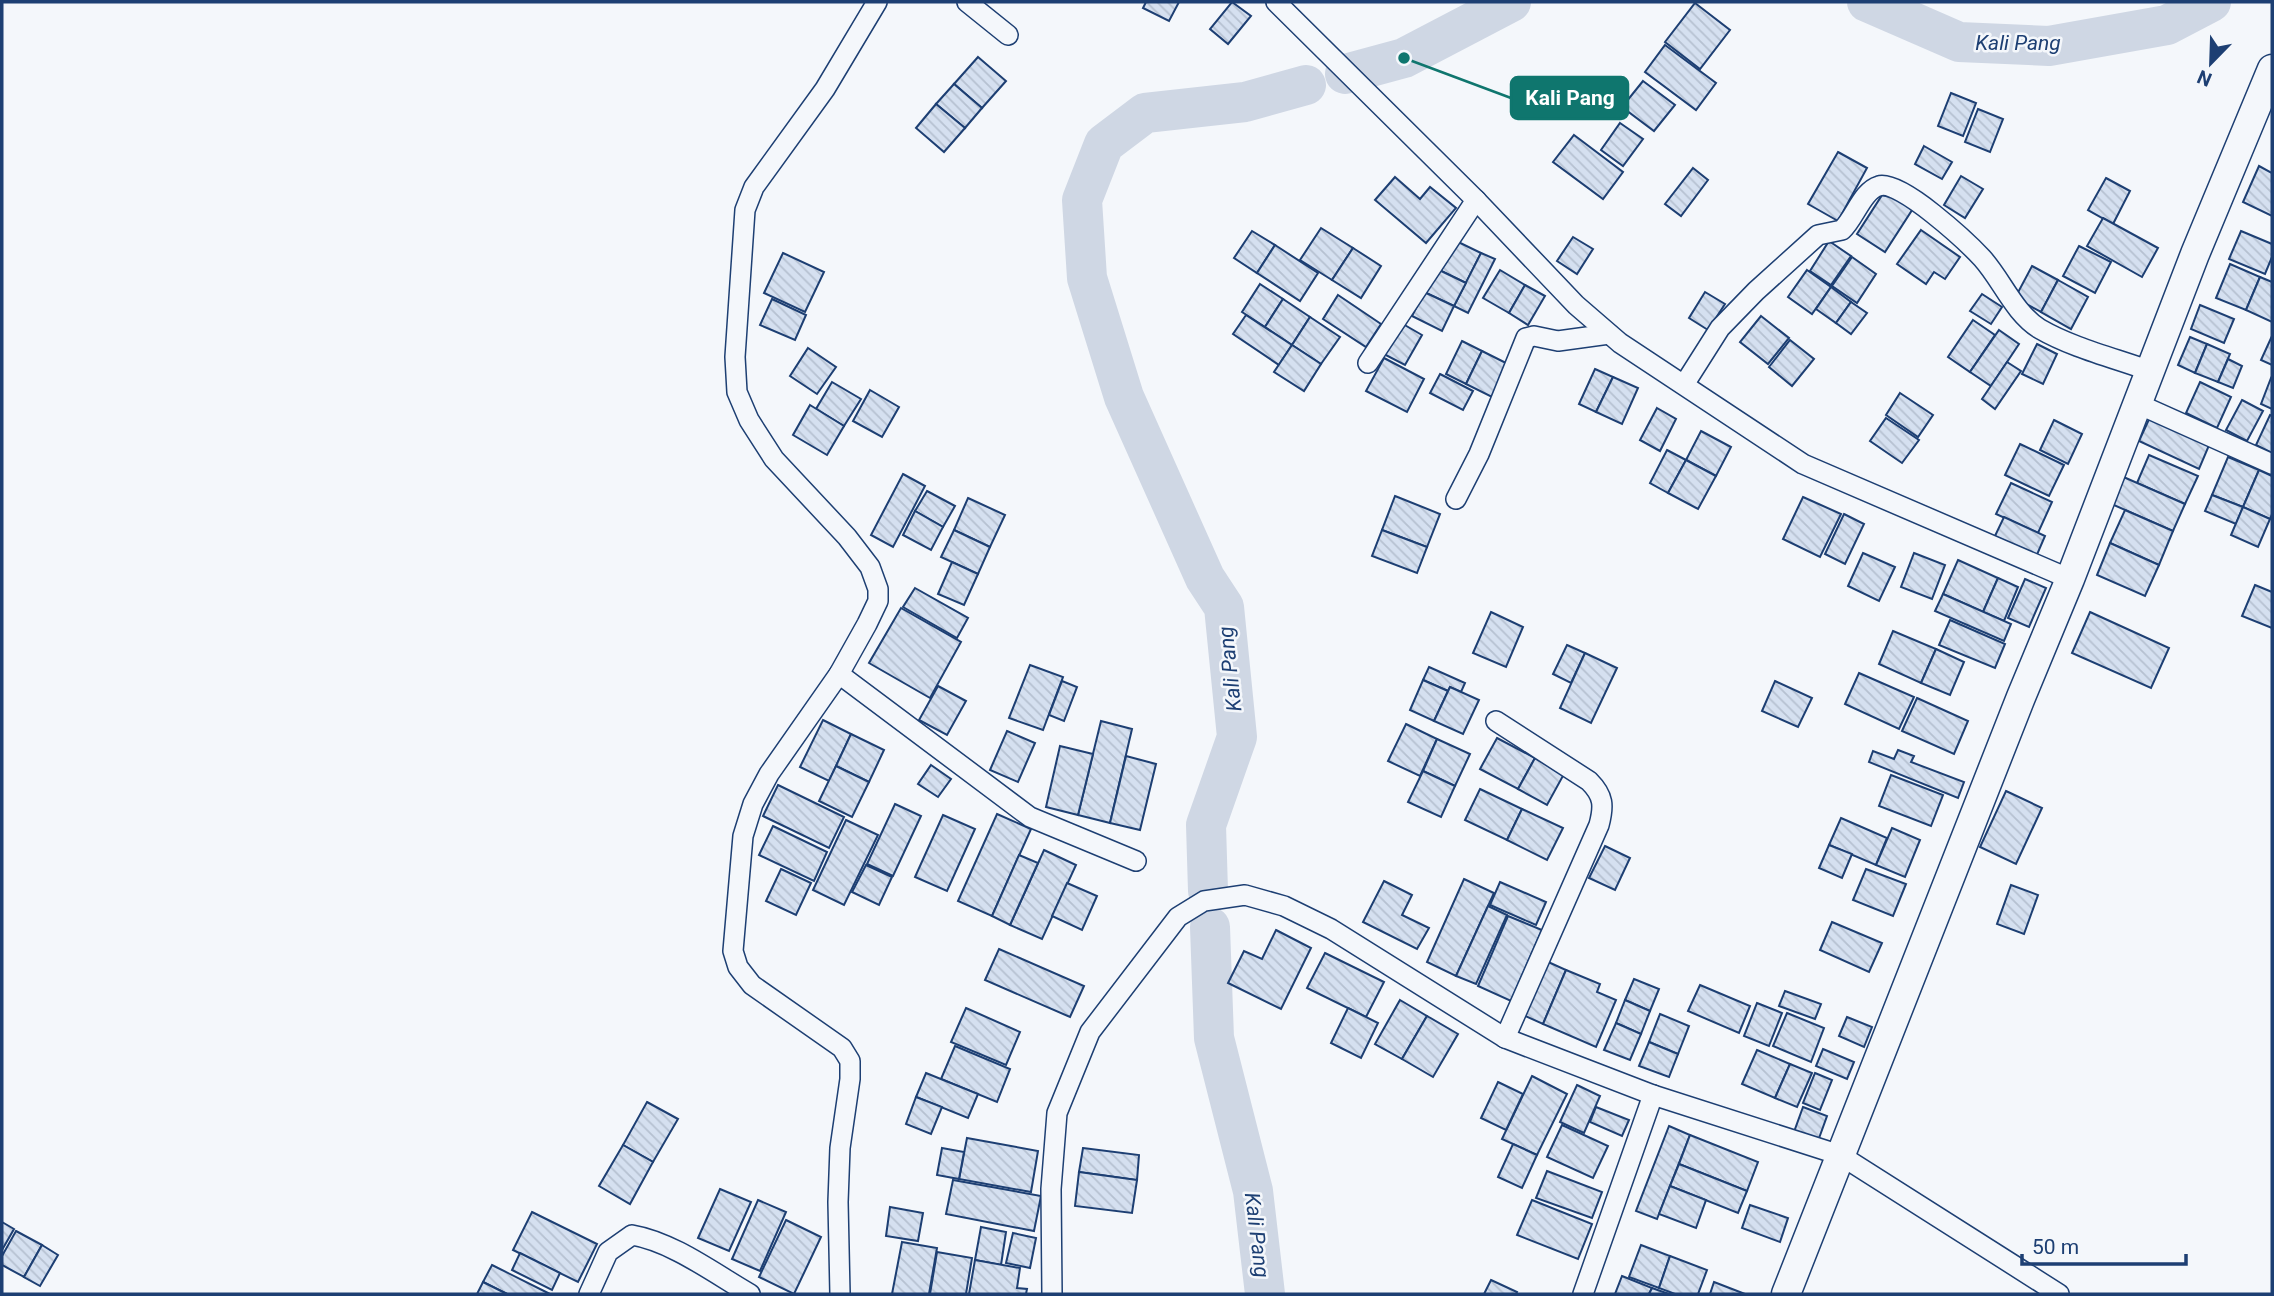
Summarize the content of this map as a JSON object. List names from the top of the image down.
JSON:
{
  "water": ["Kali Pang"],
  "places": ["Kali Pang"],
  "scale_bar": "50 m",
  "north": "bottom left"
}
